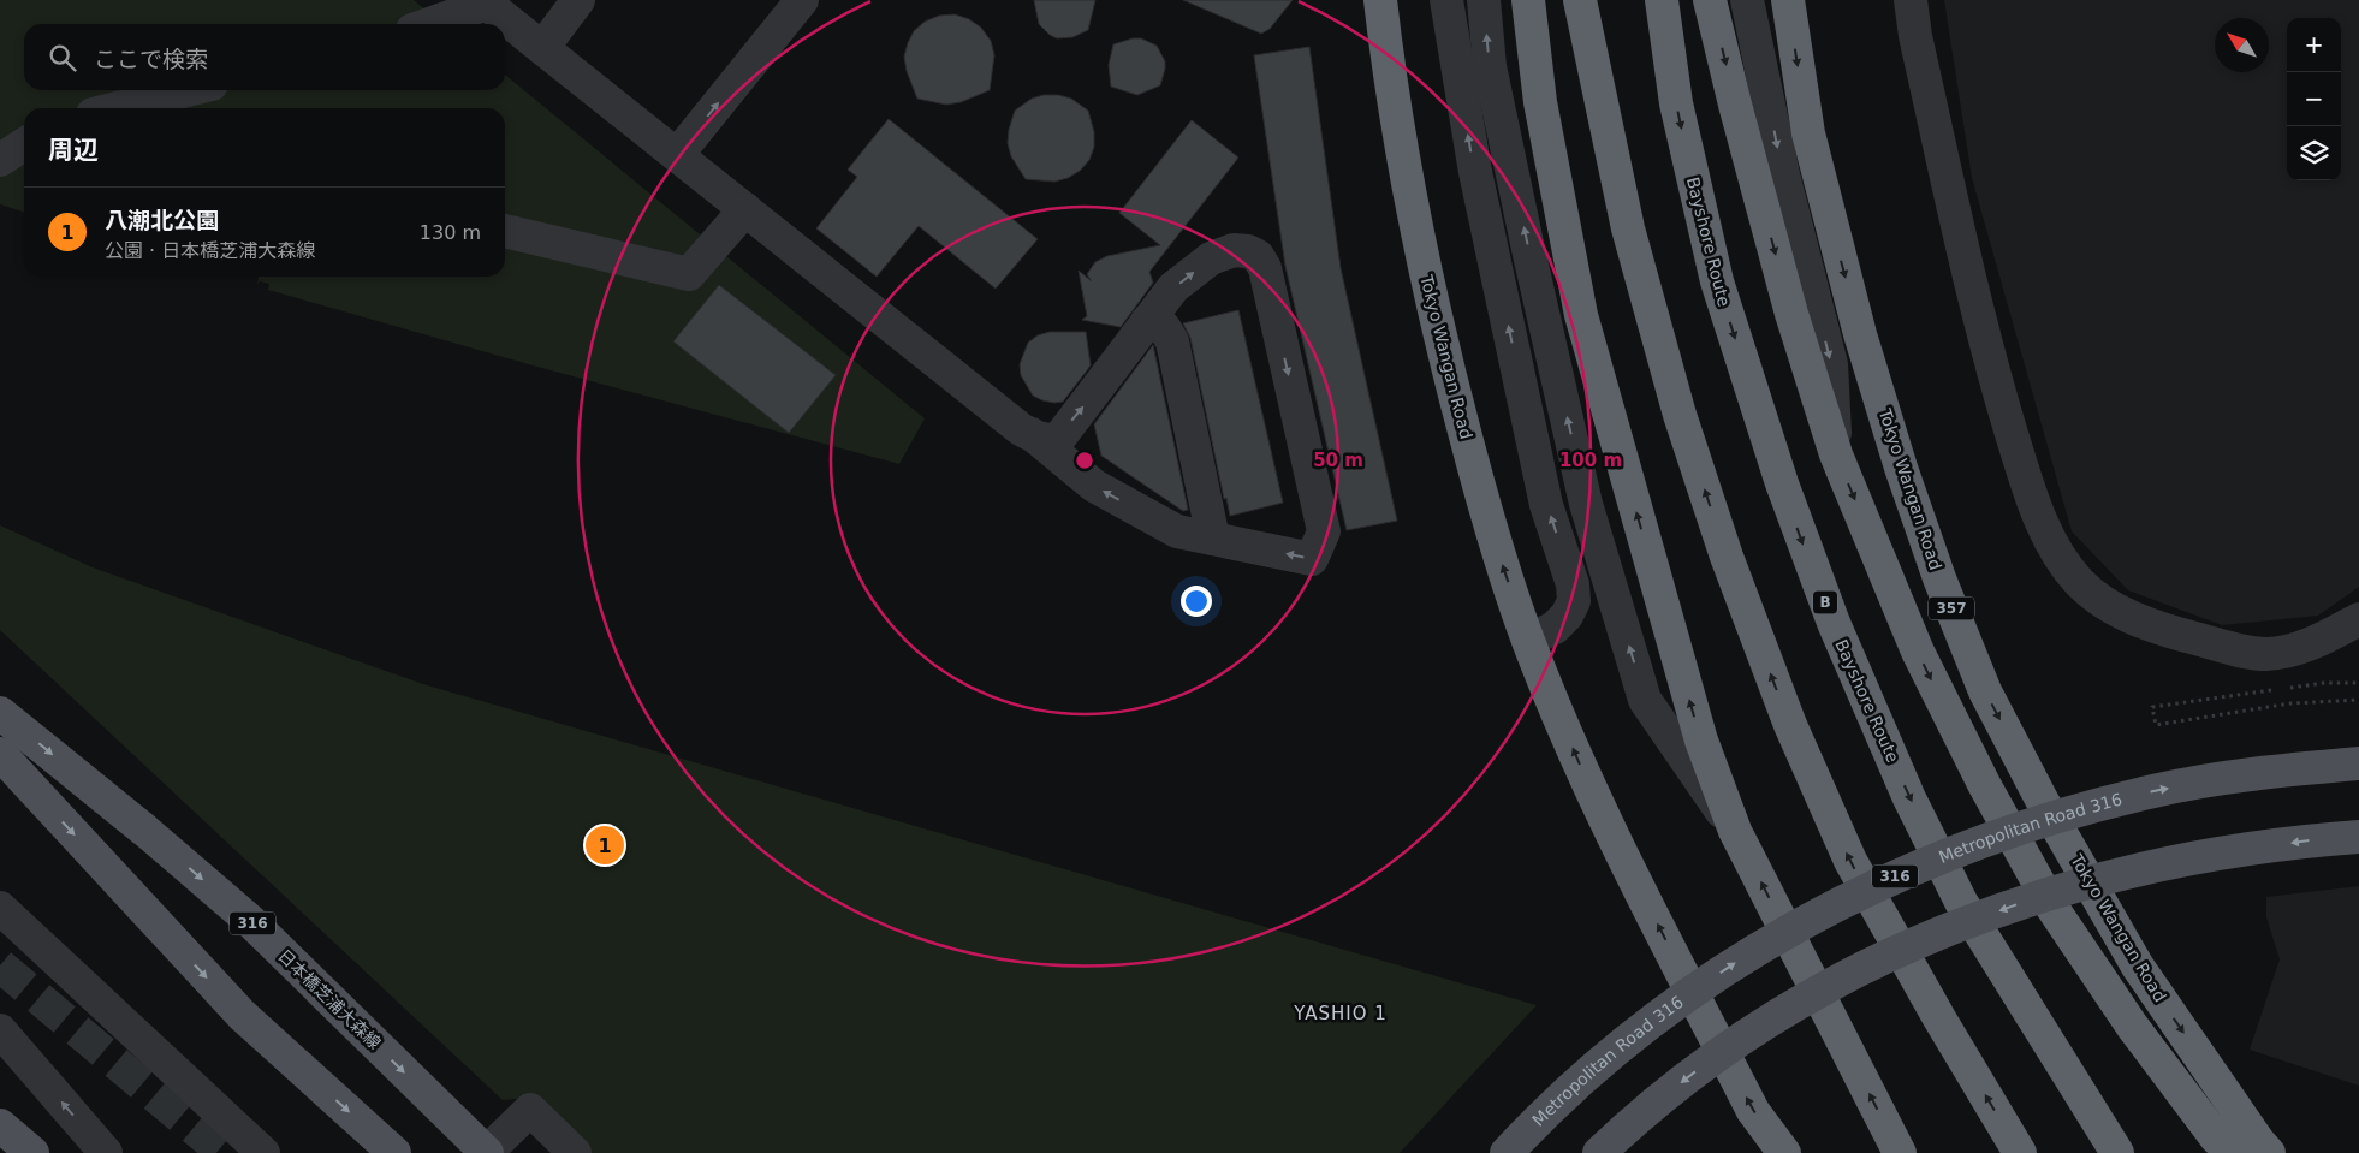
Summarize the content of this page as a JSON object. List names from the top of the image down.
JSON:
{
  "streets": {
    "highway": [
      "Bayshore Route",
      "Tokyo Wangan Road",
      "B",
      "357"
    ],
    "main road": ["Metropolitan Road 316", "316", "日本橋芝浦大森線"]
  },
  "districts": ["YASHIO 1"],
  "north": "top left",
  "page": {
    "map_buttons": ["+", "−"],
    "search": "ここで検索",
    "heading": "周辺",
    "list": [
      {
        "mark": "1",
        "name": "八潮北公園",
        "note": "公園 · 日本橋芝浦大森線",
        "value": "130 m"
      }
    ],
    "pins": "1"
  },
  "rings": ["50 m", "100 m"]
}
